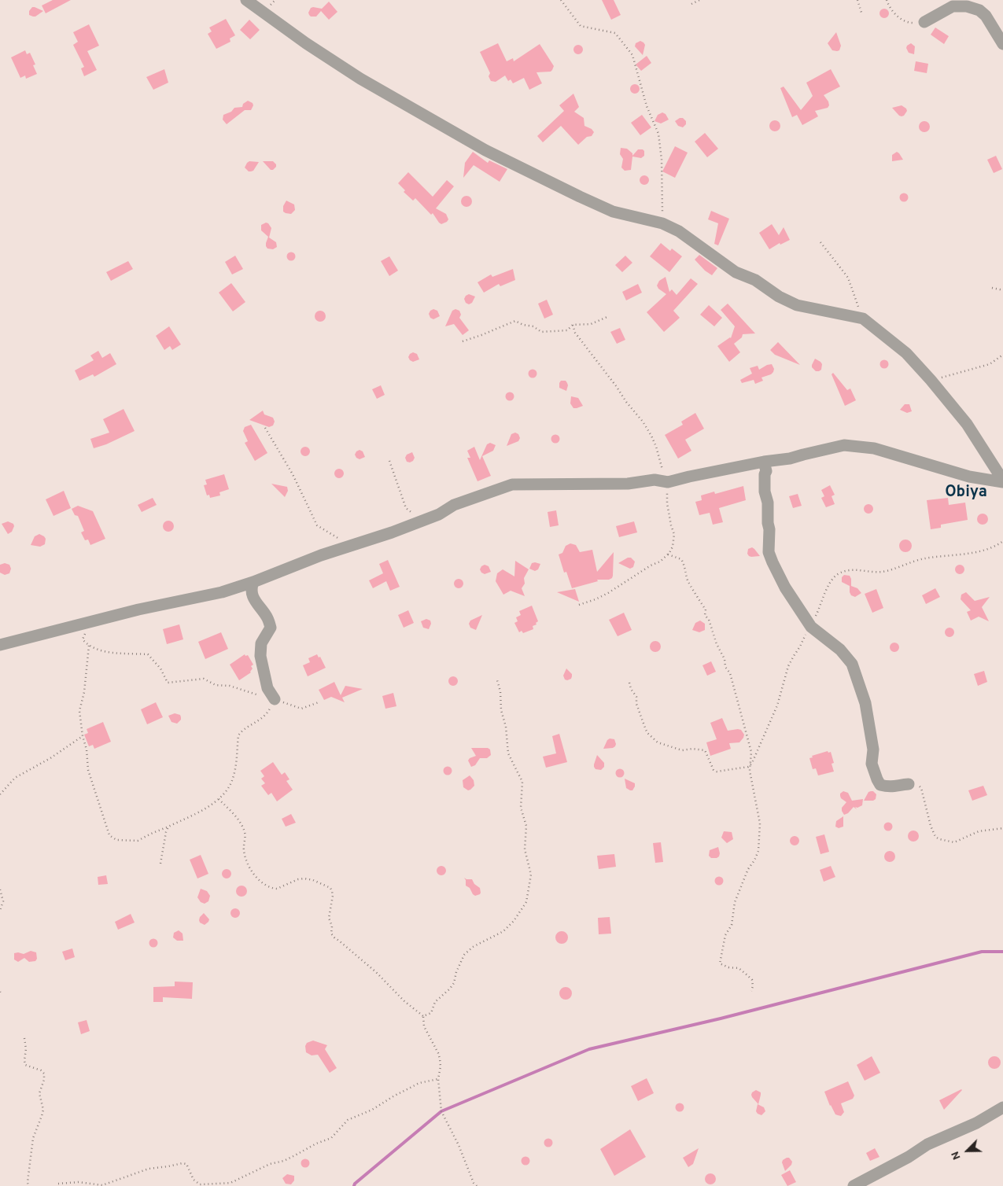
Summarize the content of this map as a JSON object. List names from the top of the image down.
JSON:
{
  "districts": ["Obiya"],
  "north": "bottom left"
}
